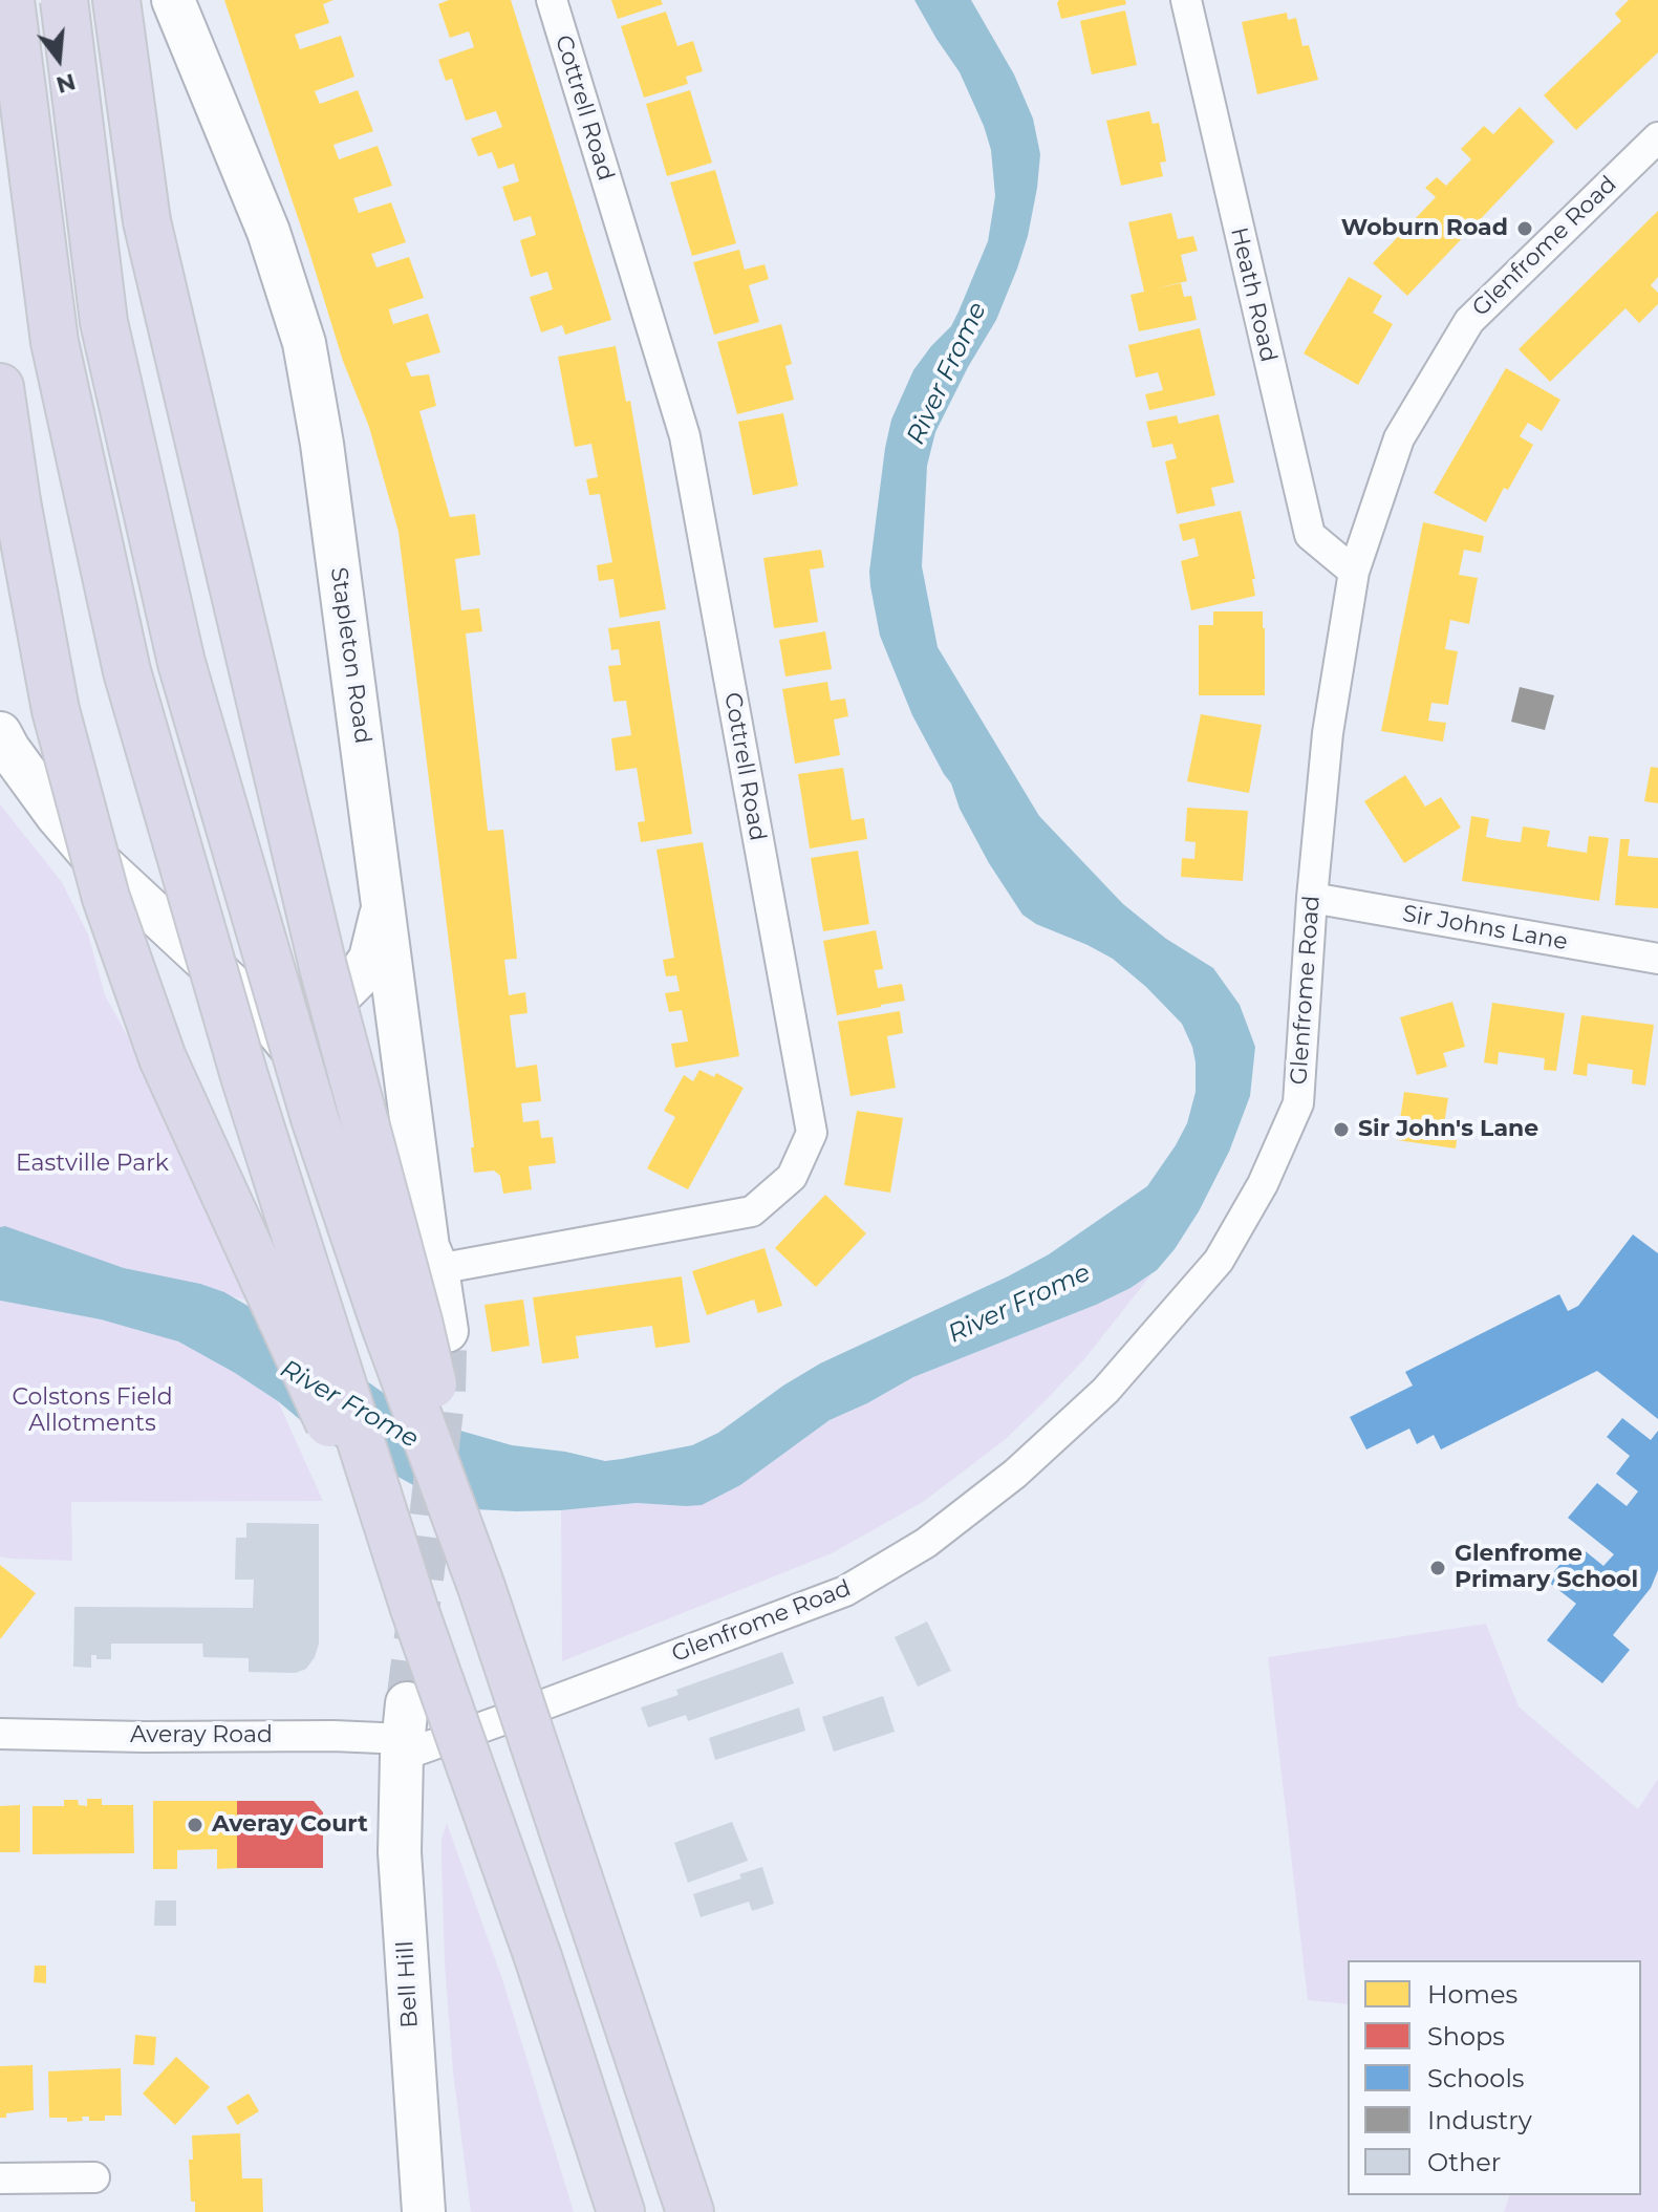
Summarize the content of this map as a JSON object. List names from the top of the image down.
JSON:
{
  "streets": {
    "main road": ["Stapleton Road", "Bell Hill"],
    "street": [
      "Cottrell Road",
      "Glenfrome Road",
      "Heath Road",
      "Sir Johns Lane",
      "Averay Road"
    ]
  },
  "crossings": [
    ["Cottrell Road", "Stapleton Road"],
    ["Glenfrome Road", "Heath Road"],
    ["Glenfrome Road", "Sir Johns Lane"],
    ["Glenfrome Road", "Averay Road"],
    ["Glenfrome Road", "Bell Hill"],
    ["Averay Road", "Bell Hill"]
  ],
  "water": ["River Frome"],
  "parks": ["Eastville Park", "Colstons Field Allotments"],
  "places": [
    "Woburn Road",
    "Sir John's Lane",
    "Glenfrome Primary School",
    "Averay Court"
  ],
  "legend": [
    "Homes",
    "Shops",
    "Schools",
    "Industry",
    "Other"
  ],
  "north": "bottom"
}
